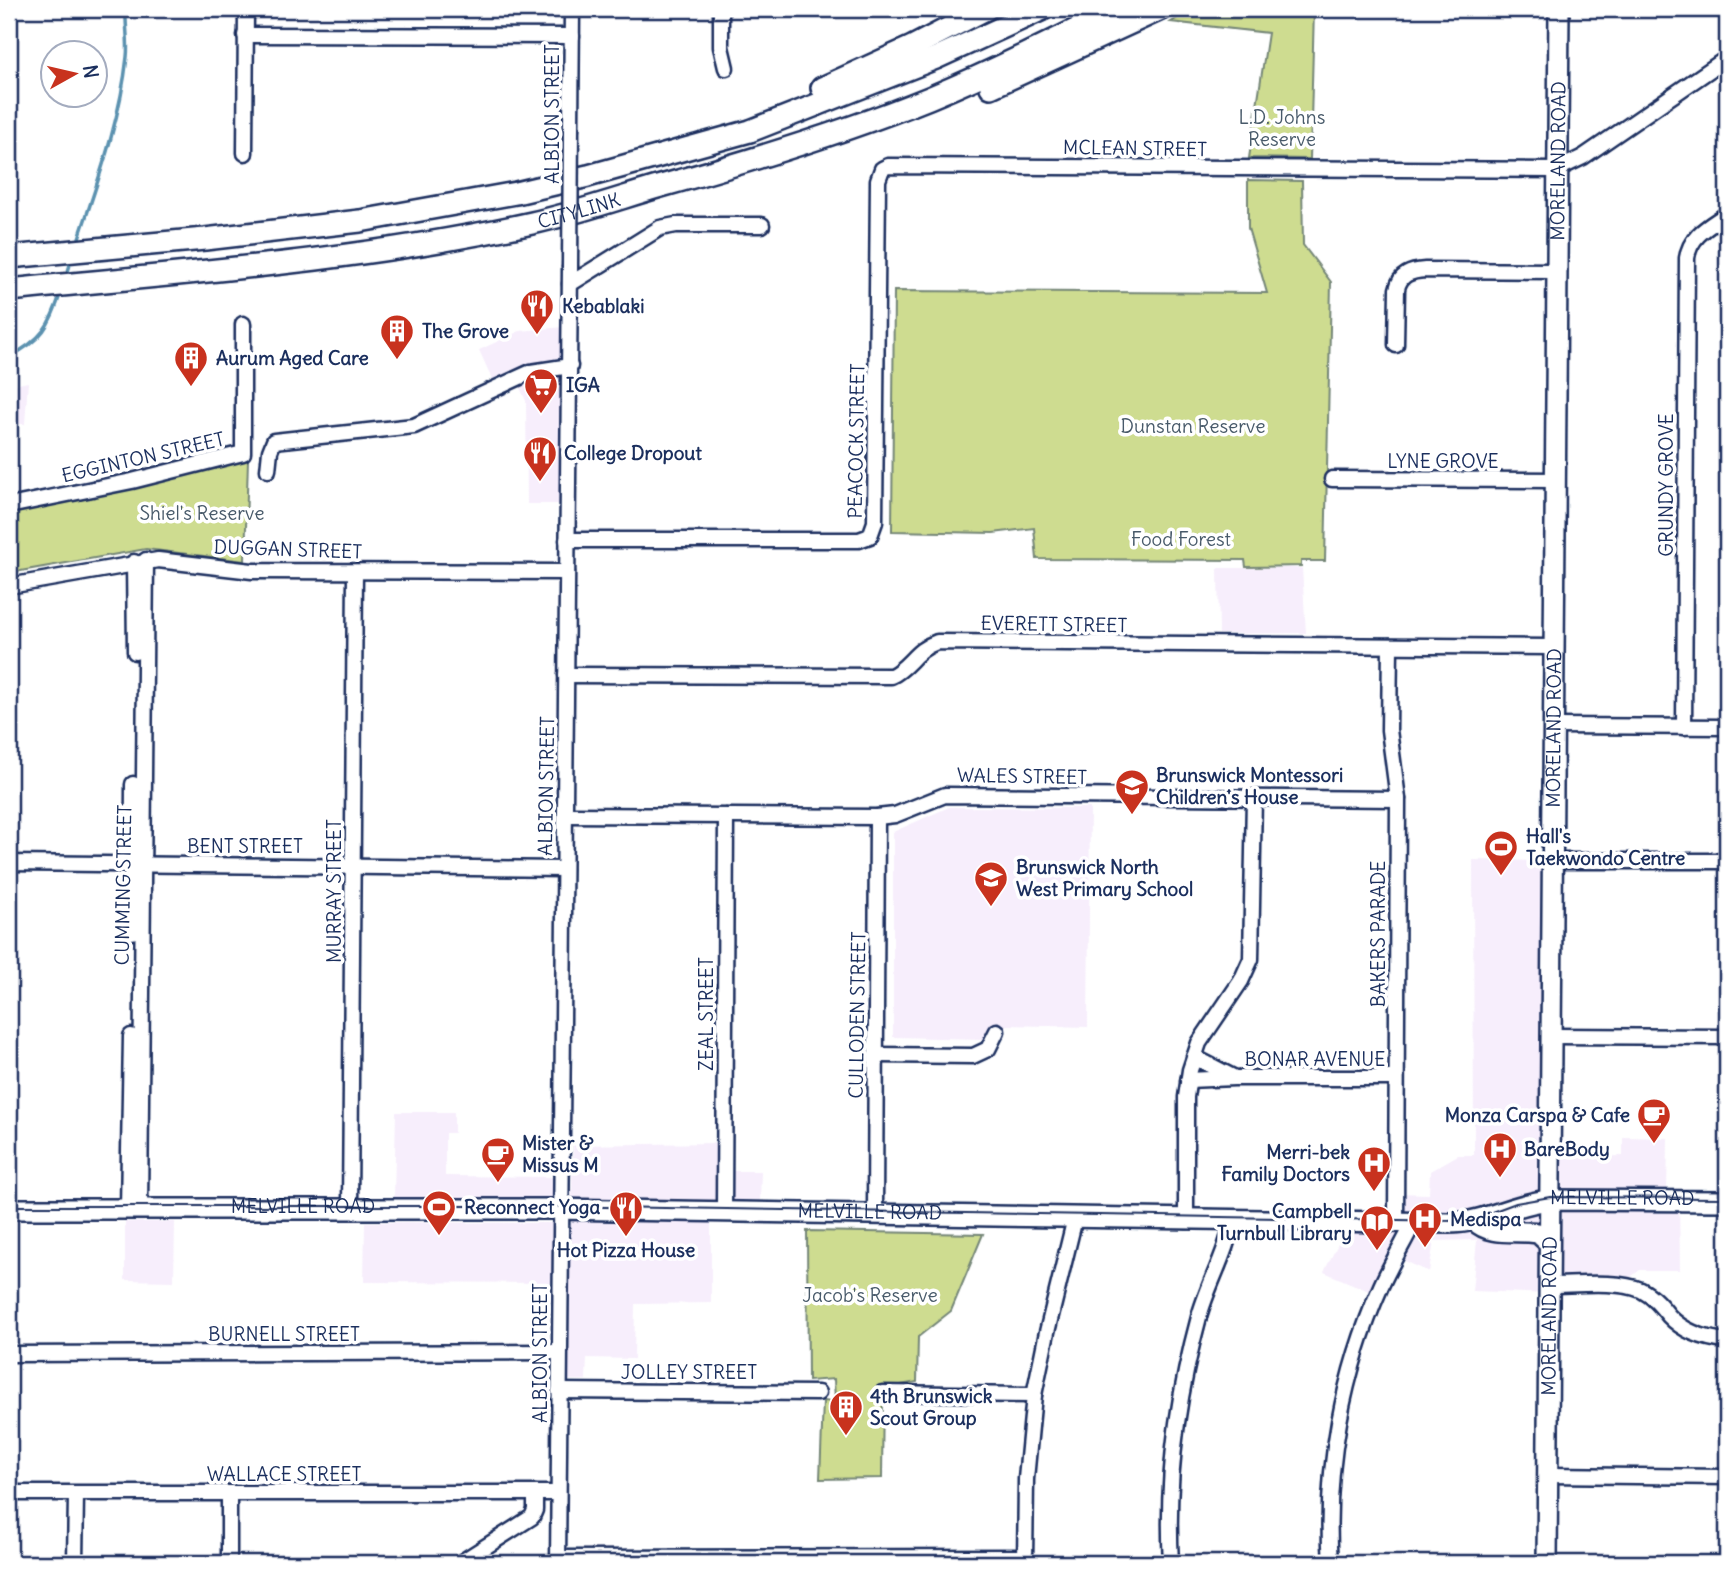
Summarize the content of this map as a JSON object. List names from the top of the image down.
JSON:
{
  "streets": {
    "highway": ["CITYLINK"],
    "main road": ["MORELAND ROAD", "MELVILLE ROAD"],
    "street": [
      "ALBION STREET",
      "MCLEAN STREET",
      "PEACOCK STREET",
      "EGGINTON STREET",
      "LYNE GROVE",
      "GRUNDY GROVE",
      "DUGGAN STREET",
      "EVERETT STREET",
      "WALES STREET",
      "BENT STREET",
      "CUMMING STREET",
      "MURRAY STREET",
      "BAKERS PARADE",
      "ZEAL STREET",
      "CULLODEN STREET",
      "BONAR AVENUE",
      "BURNELL STREET",
      "JOLLEY STREET",
      "WALLACE STREET"
    ]
  },
  "crossings": [
    ["ALBION STREET", "PEACOCK STREET"],
    ["ALBION STREET", "DUGGAN STREET"],
    ["ALBION STREET", "EVERETT STREET"],
    ["ALBION STREET", "WALES STREET"],
    ["ALBION STREET", "BENT STREET"],
    ["ALBION STREET", "MELVILLE ROAD"],
    ["ALBION STREET", "BURNELL STREET"],
    ["ALBION STREET", "JOLLEY STREET"],
    ["ALBION STREET", "WALLACE STREET"],
    ["MCLEAN STREET", "MORELAND ROAD"],
    ["MCLEAN STREET", "PEACOCK STREET"],
    ["MORELAND ROAD", "LYNE GROVE"],
    ["MORELAND ROAD", "EVERETT STREET"],
    ["MORELAND ROAD", "MELVILLE ROAD"],
    ["DUGGAN STREET", "CUMMING STREET"],
    ["DUGGAN STREET", "MURRAY STREET"],
    ["EVERETT STREET", "BAKERS PARADE"],
    ["WALES STREET", "BAKERS PARADE"],
    ["WALES STREET", "ZEAL STREET"],
    ["WALES STREET", "CULLODEN STREET"],
    ["BENT STREET", "CUMMING STREET"],
    ["BENT STREET", "MURRAY STREET"],
    ["CUMMING STREET", "MELVILLE ROAD"],
    ["MURRAY STREET", "MELVILLE ROAD"],
    ["BAKERS PARADE", "BONAR AVENUE"],
    ["BAKERS PARADE", "MELVILLE ROAD"],
    ["ZEAL STREET", "MELVILLE ROAD"],
    ["CULLODEN STREET", "MELVILLE ROAD"]
  ],
  "parks": [
    "L.D. Johns Reserve",
    "Dunstan Reserve",
    "Shiel's Reserve",
    "Food Forest",
    "Jacob's Reserve"
  ],
  "places": {
    "restaurant": ["Kebablaki", "College Dropout", "Hot Pizza House"],
    "building": ["The Grove", "Aurum Aged Care", "4th Brunswick Scout Group"],
    "supermarket": ["IGA"],
    "school or university": ["Brunswick Montessori Children's House", "Brunswick North West Primary School"],
    "sports": ["Hall's Taekwondo Centre", "Reconnect Yoga"],
    "cafe": ["Monza Carspa & Cafe", "Mister & Missus M"],
    "hospital": ["BareBody", "Merri-bek Family Doctors", "Medispa"],
    "library": ["Campbell Turnbull Library"]
  },
  "north": "right"
}
